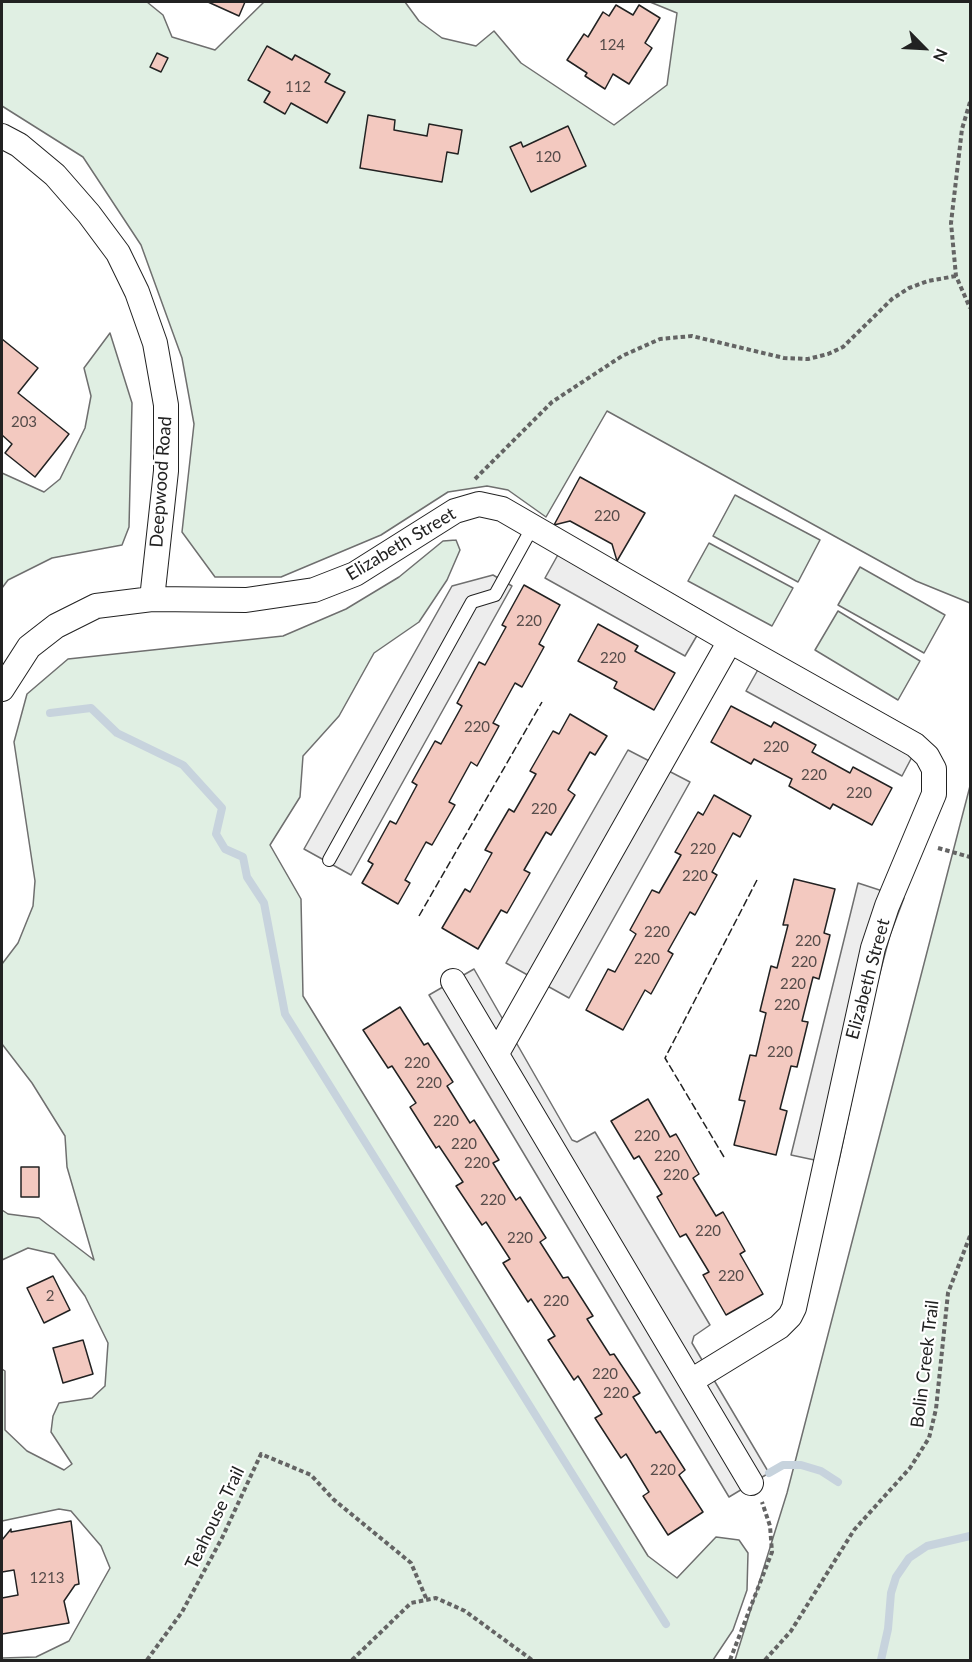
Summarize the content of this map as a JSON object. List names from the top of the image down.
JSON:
{
  "streets": {
    "street": ["Deepwood Road", "Elizabeth Street"],
    "path": ["Bolin Creek Trail", "Teahouse Trail"]
  },
  "crossings": [
    ["Deepwood Road", "Elizabeth Street"]
  ],
  "house_numbers": [
    "124",
    "112",
    "120",
    "203",
    "220",
    "220",
    "220",
    "220",
    "220",
    "220",
    "220",
    "220",
    "220",
    "220",
    "220",
    "220",
    "220",
    "220",
    "220",
    "220",
    "220",
    "220",
    "220",
    "220",
    "220",
    "220",
    "220",
    "220",
    "220",
    "220",
    "220",
    "220",
    "220",
    "2",
    "220",
    "220",
    "220",
    "220",
    "1213"
  ],
  "north": "bottom right"
}
